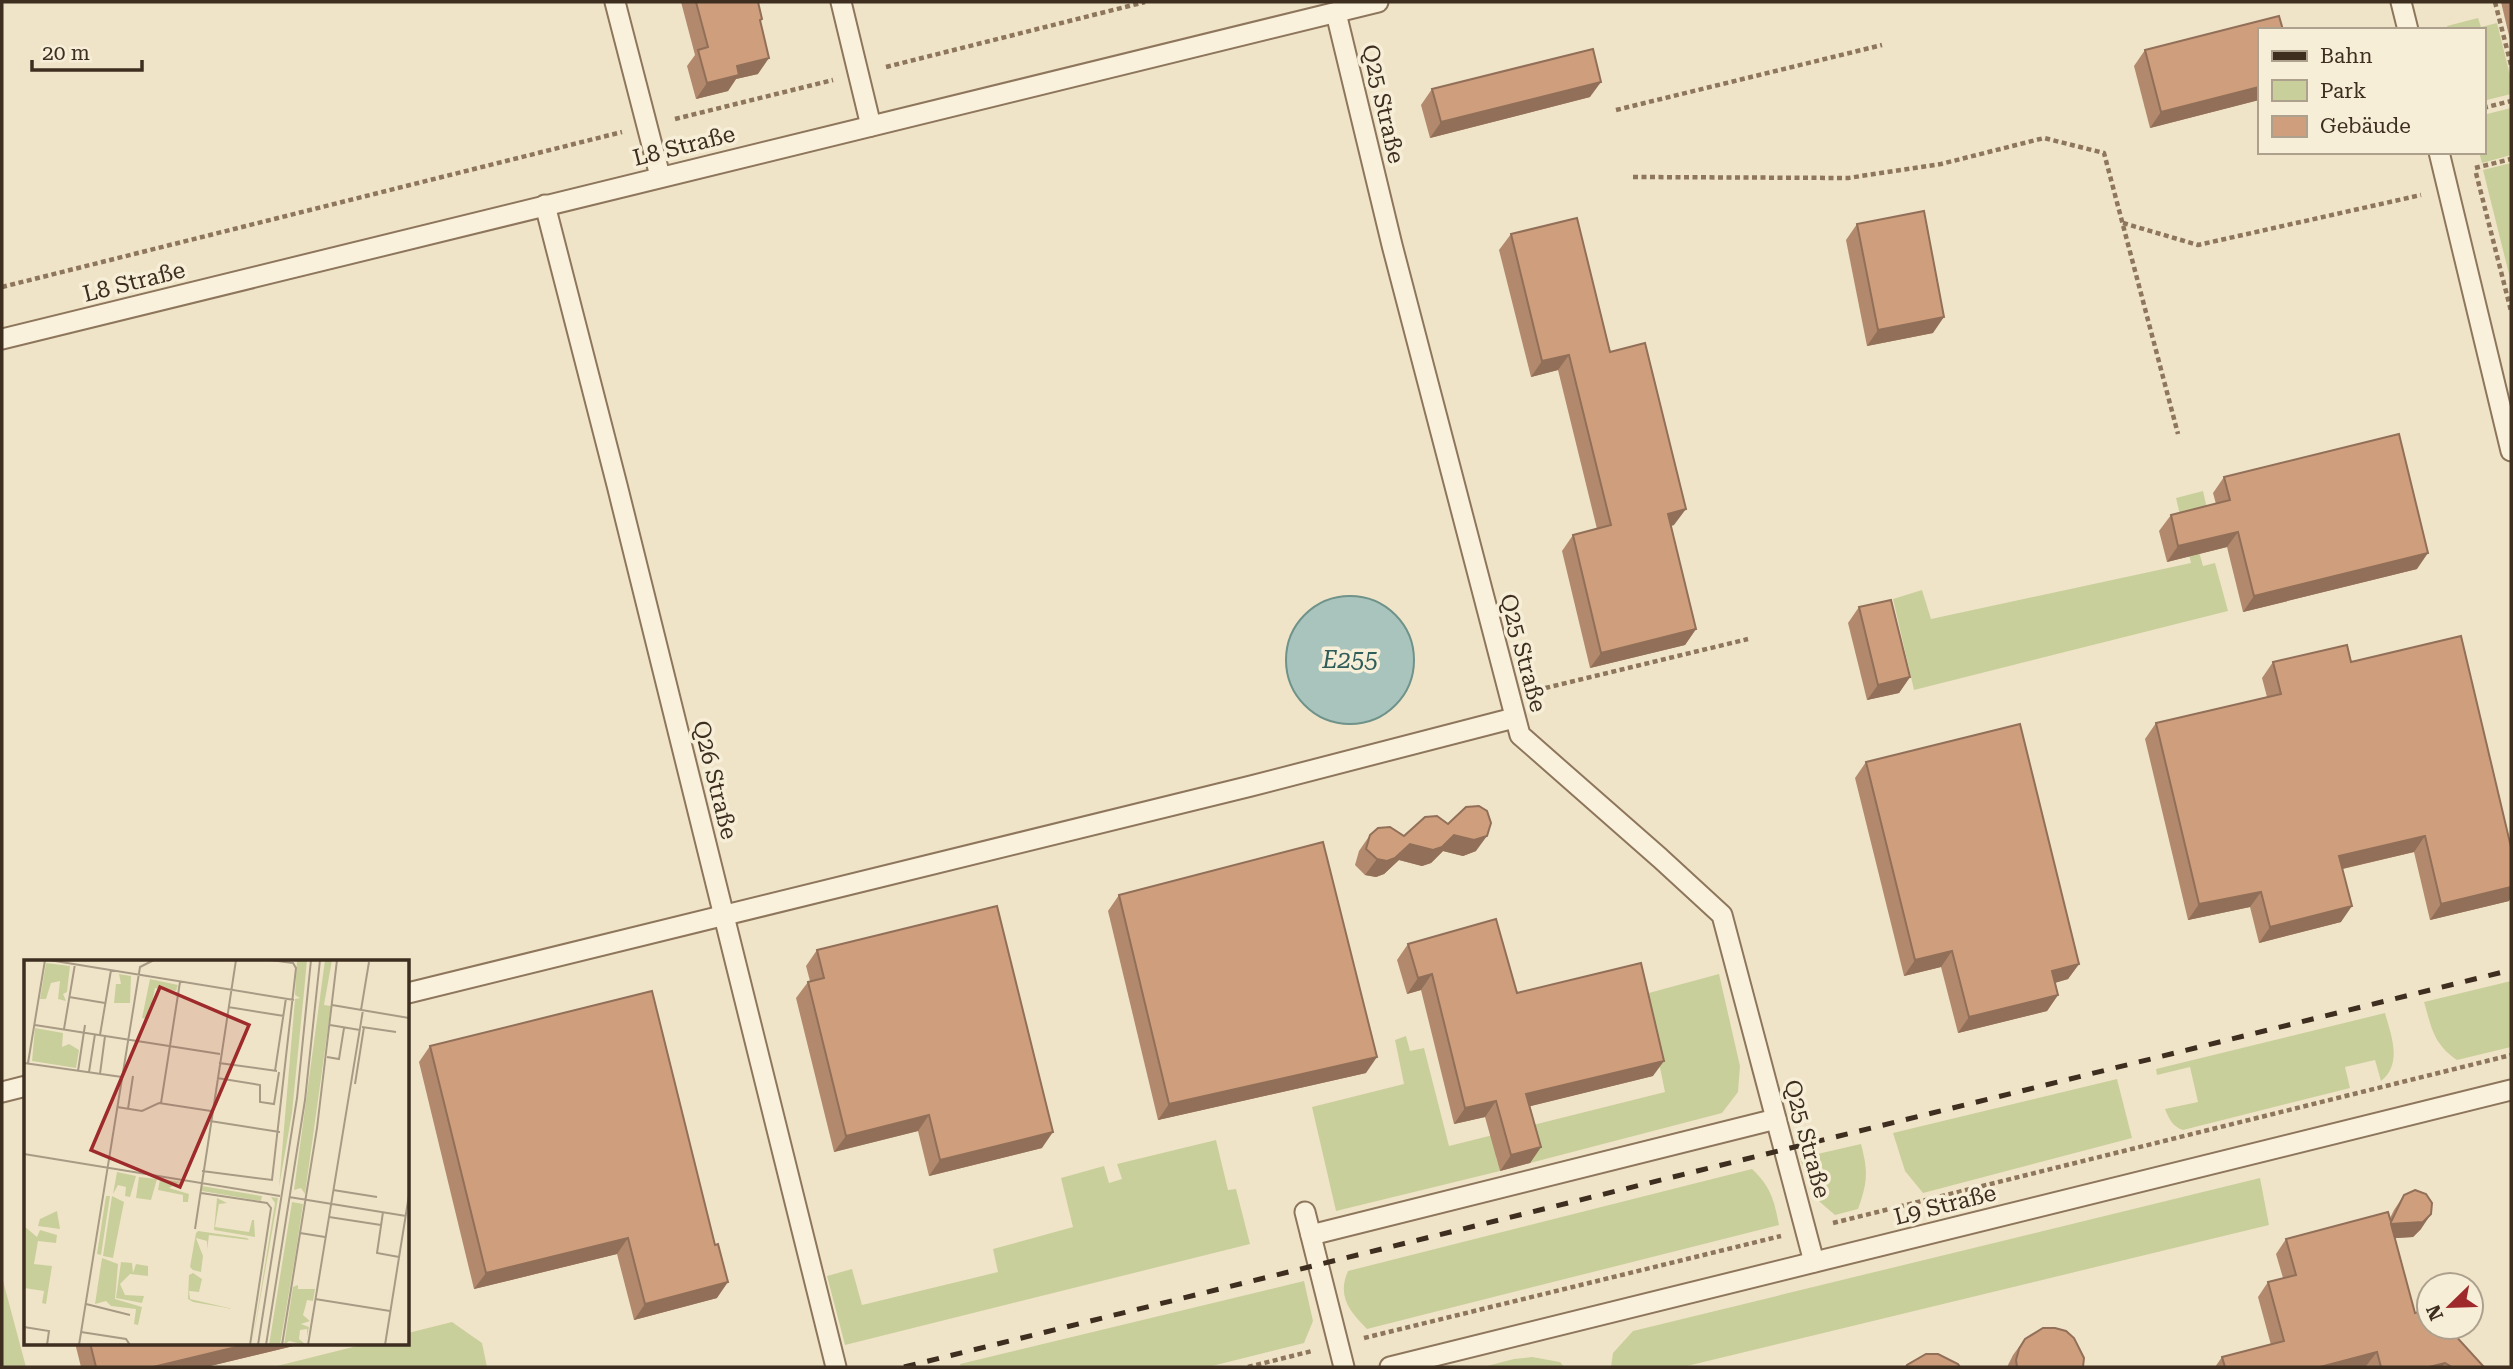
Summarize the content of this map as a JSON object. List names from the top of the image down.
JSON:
{
  "streets": {
    "lane": [
      "Q25 Straße",
      "L8 Straße",
      "Q26 Straße",
      "L9 Straße"
    ]
  },
  "crossings": [
    ["Q25 Straße", "L8 Straße"],
    ["Q25 Straße", "L9 Straße"],
    ["L8 Straße", "Q26 Straße"]
  ],
  "water": ["E255"],
  "legend": ["Bahn", "Park", "Gebäude"],
  "scale_bar": "20 m",
  "north": "bottom left"
}
